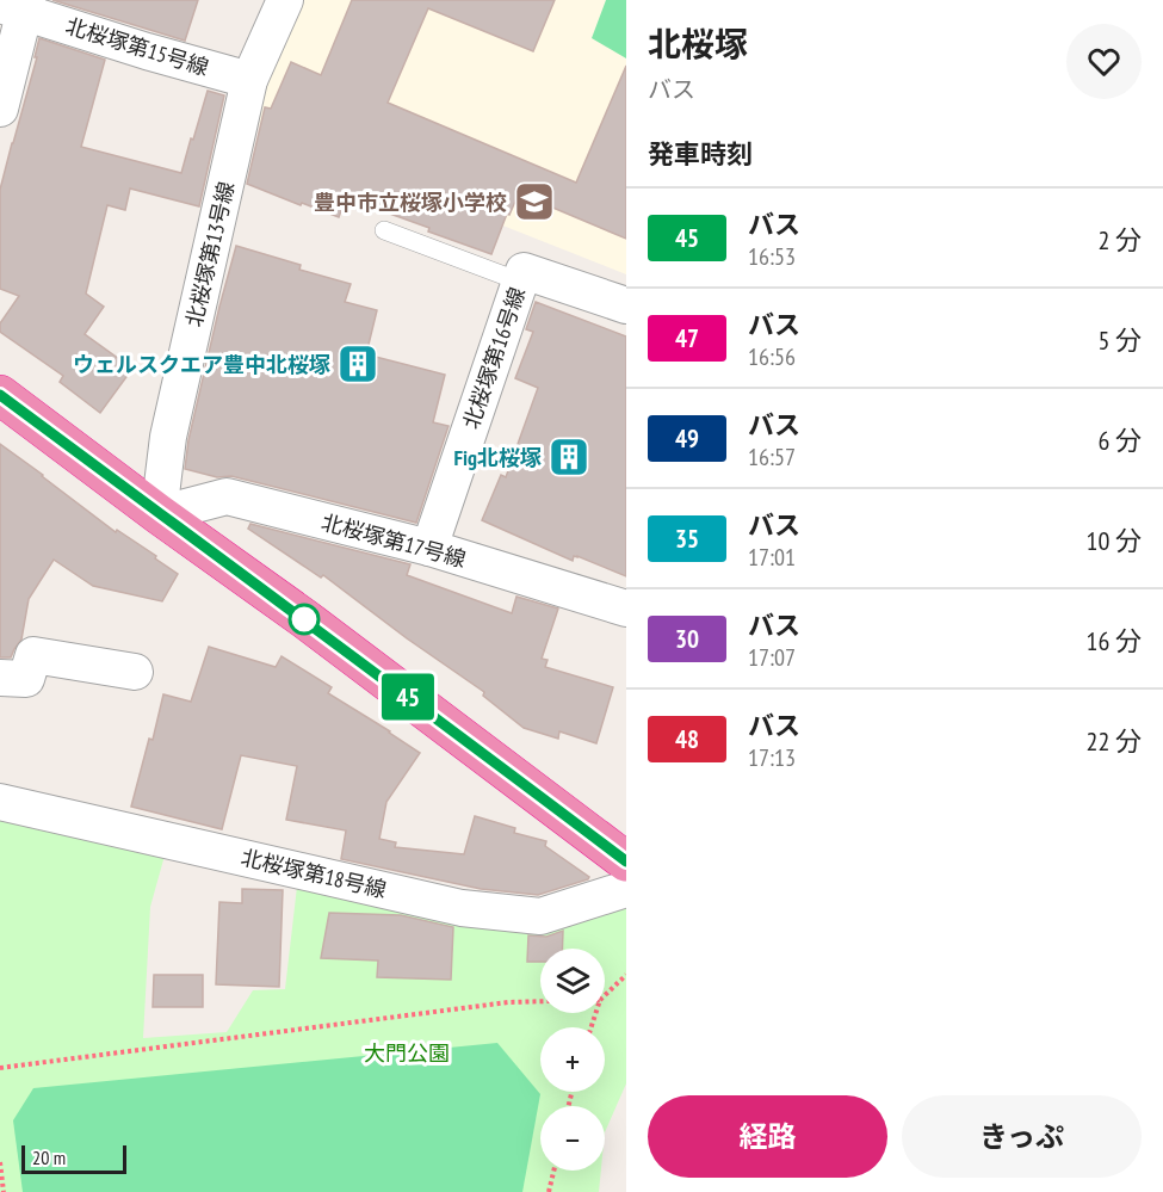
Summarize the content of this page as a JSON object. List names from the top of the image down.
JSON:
{
  "streets": {
    "street": [
      "北桜塚第15号線",
      "北桜塚第13号線",
      "北桜塚第16号線",
      "北桜塚第17号線",
      "北桜塚第18号線"
    ]
  },
  "crossings": [
    ["北桜塚第15号線", "北桜塚第13号線"],
    ["北桜塚第13号線", "北桜塚第17号線"],
    ["北桜塚第16号線", "北桜塚第17号線"]
  ],
  "parks": ["大門公園"],
  "places": {
    "school or university": ["豊中市立桜塚小学校"],
    "building": ["ウェルスクエア豊中北桜塚", "Fig北桜塚"]
  },
  "lines": ["bus line 45"],
  "scale_bar": "20 m",
  "page": {
    "on_map": "45",
    "heading": [
      ["北桜塚", "バス"],
      "発車時刻"
    ],
    "list": [
      {
        "mark": "45",
        "name": "バス",
        "note": "16:53",
        "value": "2 分"
      },
      {
        "mark": "47",
        "name": "バス",
        "note": "16:56",
        "value": "5 分"
      },
      {
        "mark": "49",
        "name": "バス",
        "note": "16:57",
        "value": "6 分"
      },
      {
        "mark": "35",
        "name": "バス",
        "note": "17:01",
        "value": "10 分"
      },
      {
        "mark": "30",
        "name": "バス",
        "note": "17:07",
        "value": "16 分"
      },
      {
        "mark": "48",
        "name": "バス",
        "note": "17:13",
        "value": "22 分"
      }
    ],
    "map_buttons": ["+", "−"],
    "buttons": ["経路", "きっぷ"],
    "scale": "20 m"
  }
}
